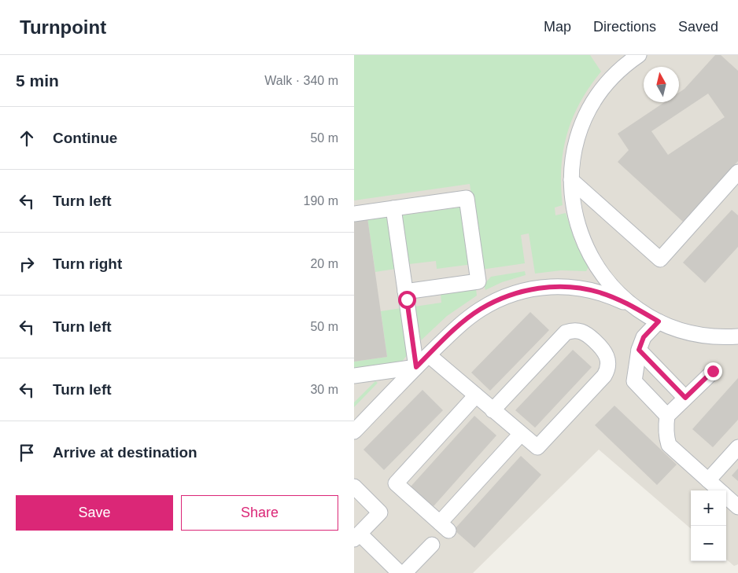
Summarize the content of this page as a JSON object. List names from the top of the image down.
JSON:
{
  "north": "top",
  "page": {
    "header": "Turnpoint",
    "nav": ["Map", "Directions", "Saved"],
    "heading": ["5 min", "Walk · 340 m"],
    "list": [
      ["Continue", "50 m"],
      ["Turn left", "190 m"],
      ["Turn right", "20 m"],
      ["Turn left", "50 m"],
      ["Turn left", "30 m"],
      "Arrive at destination"
    ],
    "buttons": ["Save", "Share"],
    "map_buttons": ["+", "−"]
  }
}
